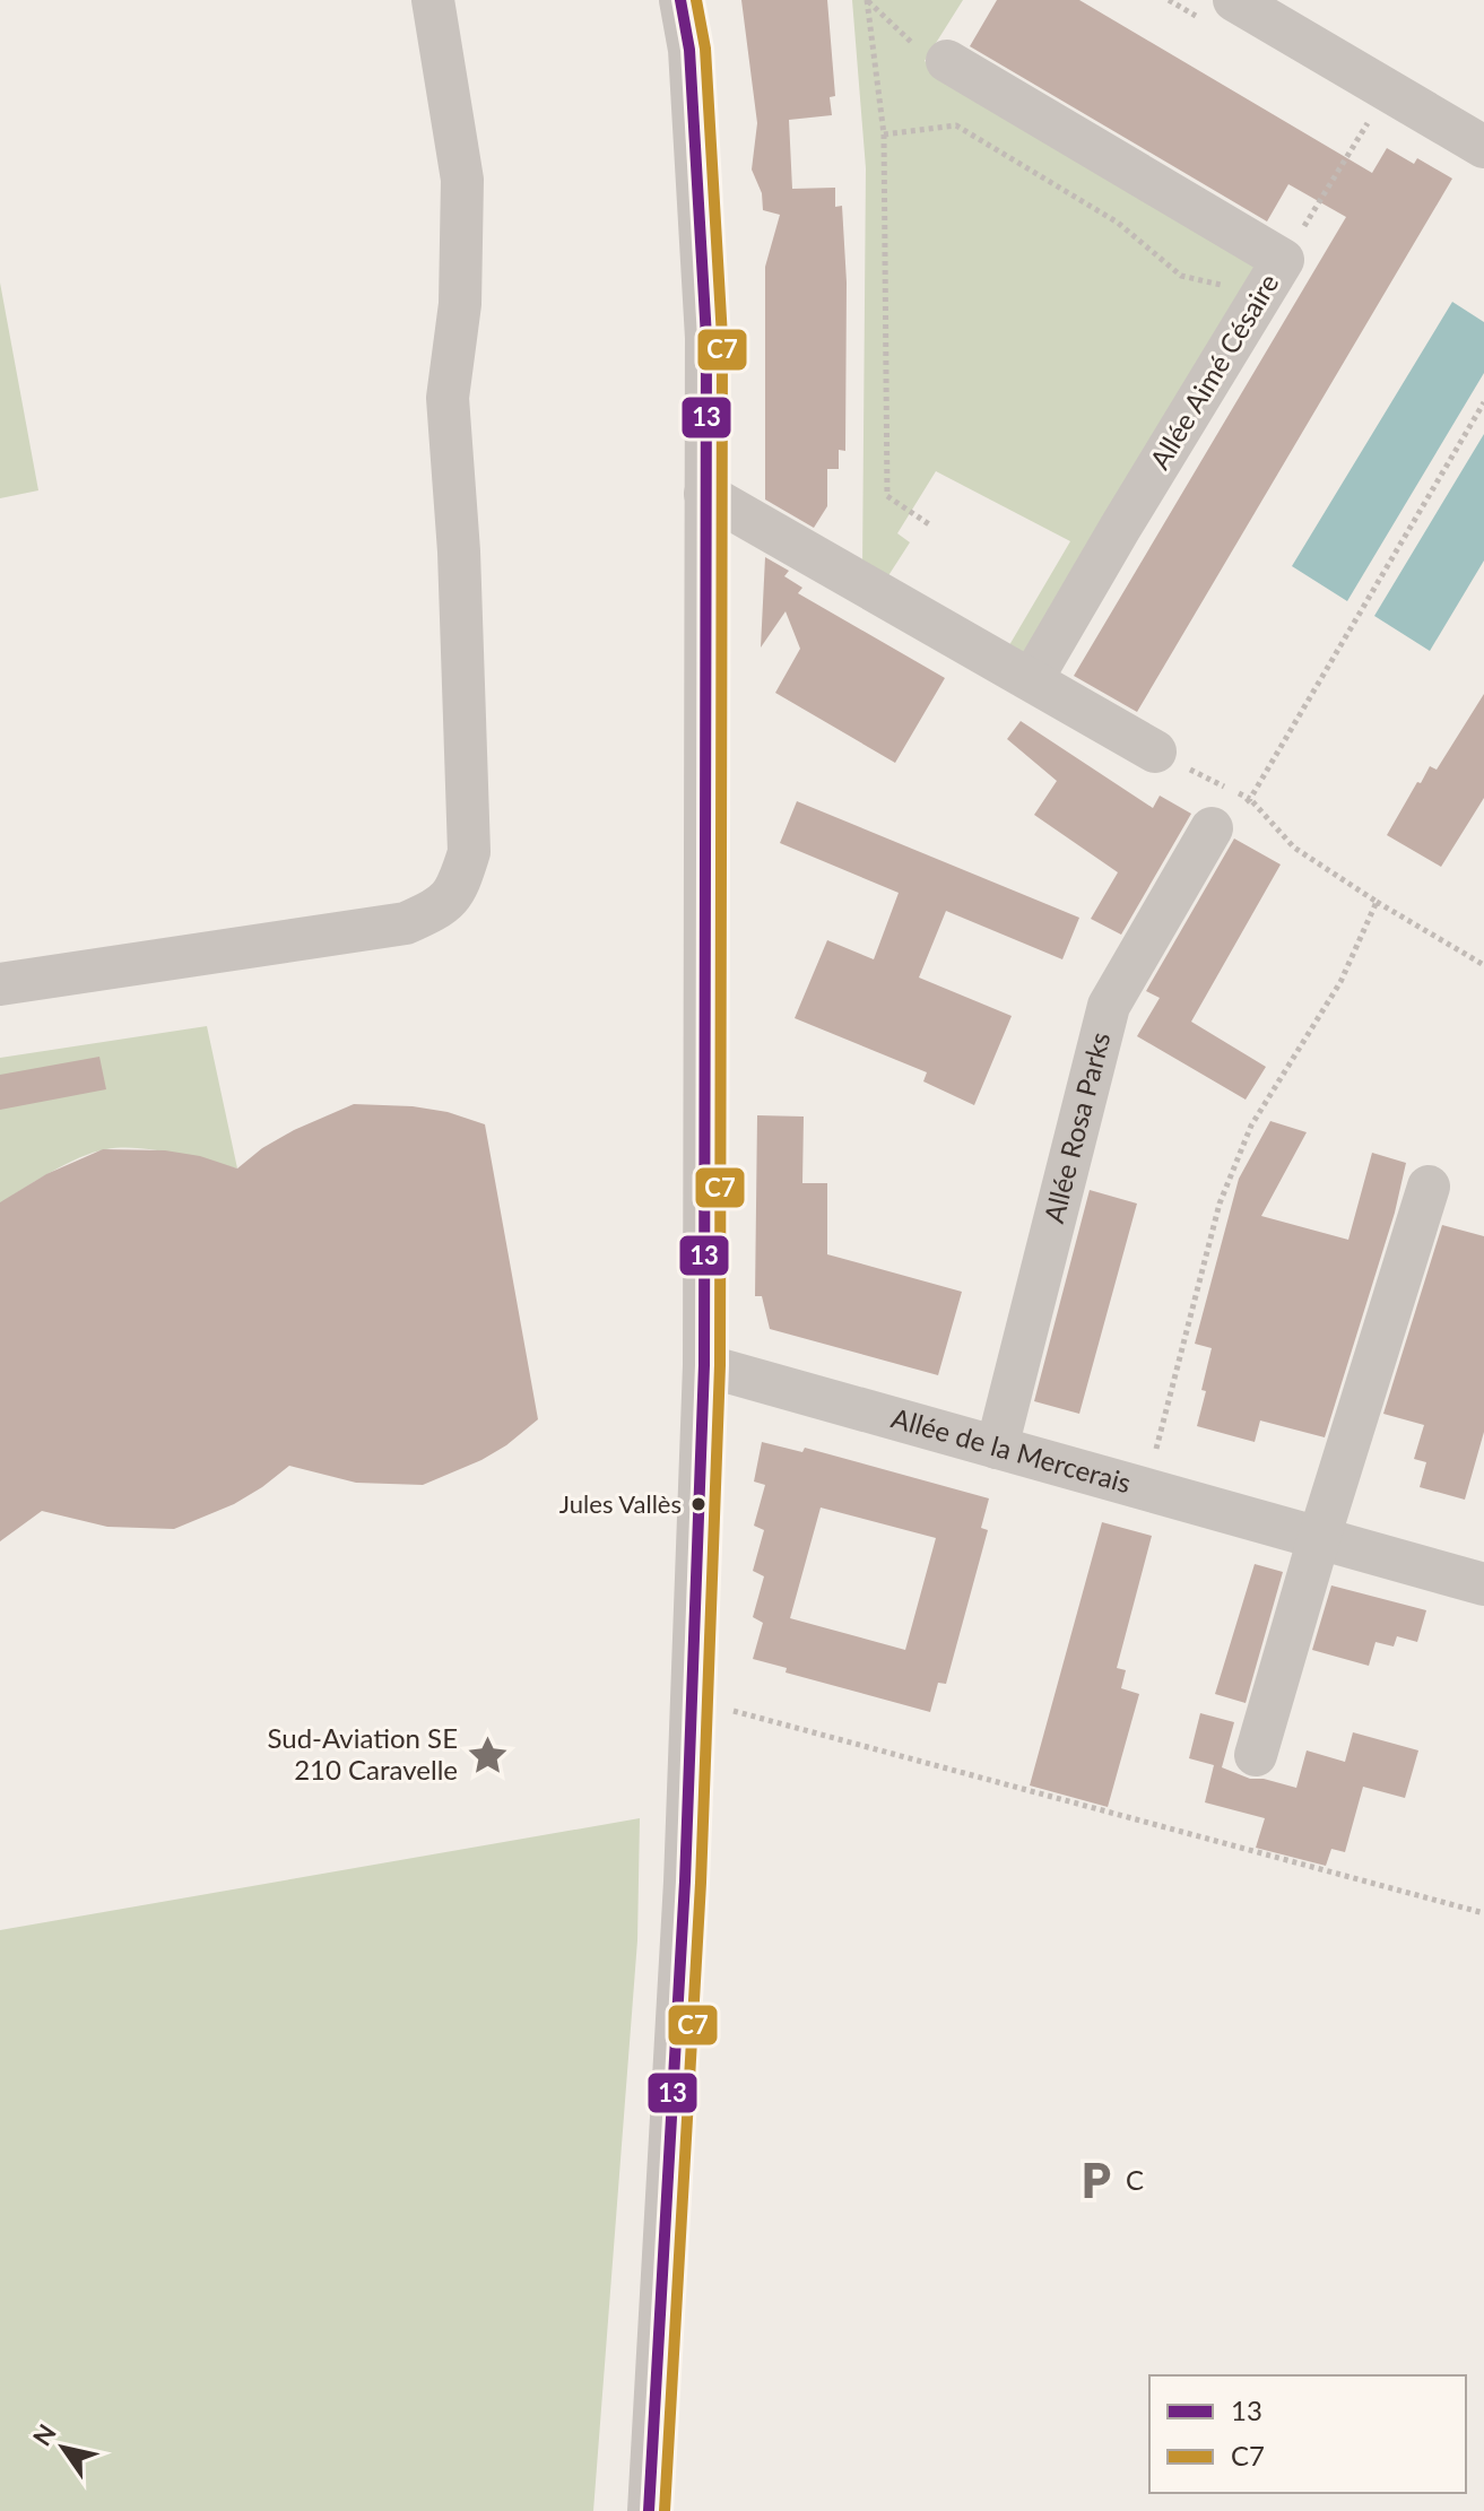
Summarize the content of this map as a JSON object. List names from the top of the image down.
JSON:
{
  "streets": {
    "street": ["Allée Aimé Césaire", "Allée Rosa Parks", "Allée de la Mercerais"]
  },
  "crossings": [
    ["Allée Rosa Parks", "Allée de la Mercerais"]
  ],
  "places": {
    "other": ["Jules Vallès"],
    "place": ["Sud-Aviation SE 210 Caravelle"],
    "parking": ["C"]
  },
  "lines": ["transit line 13", "transit line C7"],
  "legend": ["13", "C7"],
  "north": "top left"
}
